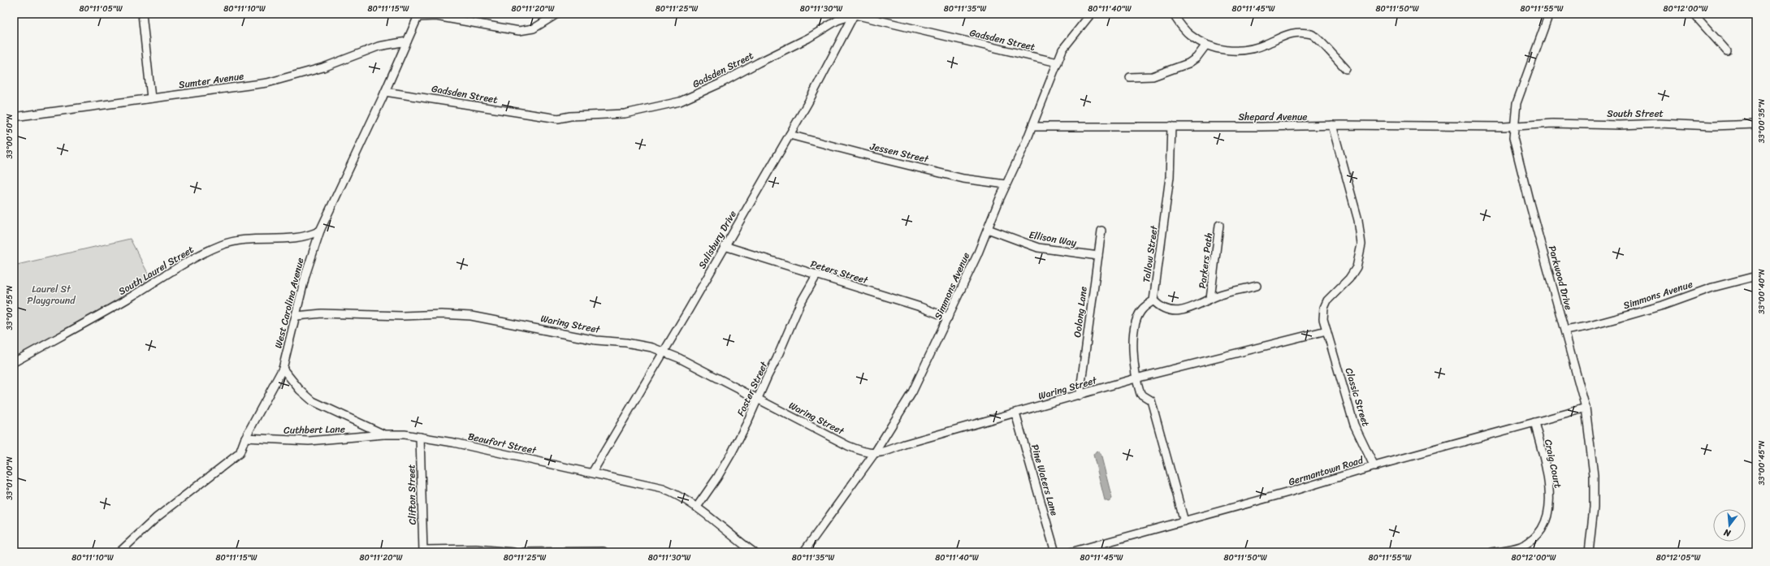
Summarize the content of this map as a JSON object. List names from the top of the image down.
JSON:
{
  "streets": {
    "street": [
      "Gadsden Street",
      "Sumter Avenue",
      "South Street",
      "Shepard Avenue",
      "Jessen Street",
      "Ellison Way",
      "Salisbury Drive",
      "Tallow Street",
      "Parkers Path",
      "South Laurel Street",
      "Peters Street",
      "Parkwood Drive",
      "Simmons Avenue",
      "West Carolina Avenue",
      "Oolong Lane",
      "Waring Street",
      "Foster Street",
      "Classic Street",
      "Cuthbert Lane",
      "Beaufort Street",
      "Craig Court",
      "Germantown Road",
      "Pine Waters Lane",
      "Clifton Street"
    ]
  },
  "crossings": [
    ["Gadsden Street", "Salisbury Drive"],
    ["Gadsden Street", "Simmons Avenue"],
    ["Gadsden Street", "West Carolina Avenue"],
    ["Sumter Avenue", "West Carolina Avenue"],
    ["South Street", "Shepard Avenue"],
    ["South Street", "Parkwood Drive"],
    ["Shepard Avenue", "Tallow Street"],
    ["Shepard Avenue", "Parkwood Drive"],
    ["Shepard Avenue", "Simmons Avenue"],
    ["Shepard Avenue", "Classic Street"],
    ["Jessen Street", "Salisbury Drive"],
    ["Jessen Street", "Simmons Avenue"],
    ["Ellison Way", "Simmons Avenue"],
    ["Ellison Way", "Oolong Lane"],
    ["Salisbury Drive", "Peters Street"],
    ["Salisbury Drive", "Waring Street"],
    ["Salisbury Drive", "Beaufort Street"],
    ["South Laurel Street", "West Carolina Avenue"],
    ["Peters Street", "Simmons Avenue"],
    ["Peters Street", "Foster Street"],
    ["Parkwood Drive", "Simmons Avenue"],
    ["Parkwood Drive", "Germantown Road"],
    ["Simmons Avenue", "Waring Street"],
    ["West Carolina Avenue", "Waring Street"],
    ["West Carolina Avenue", "Cuthbert Lane"],
    ["West Carolina Avenue", "Beaufort Street"],
    ["Oolong Lane", "Waring Street"],
    ["Waring Street", "Foster Street"],
    ["Waring Street", "Classic Street"],
    ["Waring Street", "Pine Waters Lane"],
    ["Foster Street", "Beaufort Street"],
    ["Classic Street", "Germantown Road"],
    ["Cuthbert Lane", "Beaufort Street"],
    ["Beaufort Street", "Clifton Street"],
    ["Craig Court", "Germantown Road"]
  ],
  "parks": ["Laurel St Playground"],
  "north": "bottom",
  "coordinates": [
    "80°11'05\"W",
    "80°11'10\"W",
    "80°11'15\"W",
    "80°11'20\"W",
    "80°11'25\"W",
    "80°11'30\"W",
    "80°11'35\"W",
    "80°11'40\"W",
    "80°11'45\"W",
    "80°11'50\"W",
    "80°11'55\"W",
    "80°12'00\"W",
    "33°00'35\"N",
    "33°00'50\"N",
    "33°00'40\"N",
    "33°00'55\"N",
    "33°00'45\"N",
    "33°01'00\"N",
    "80°12'05\"W"
  ]
}
